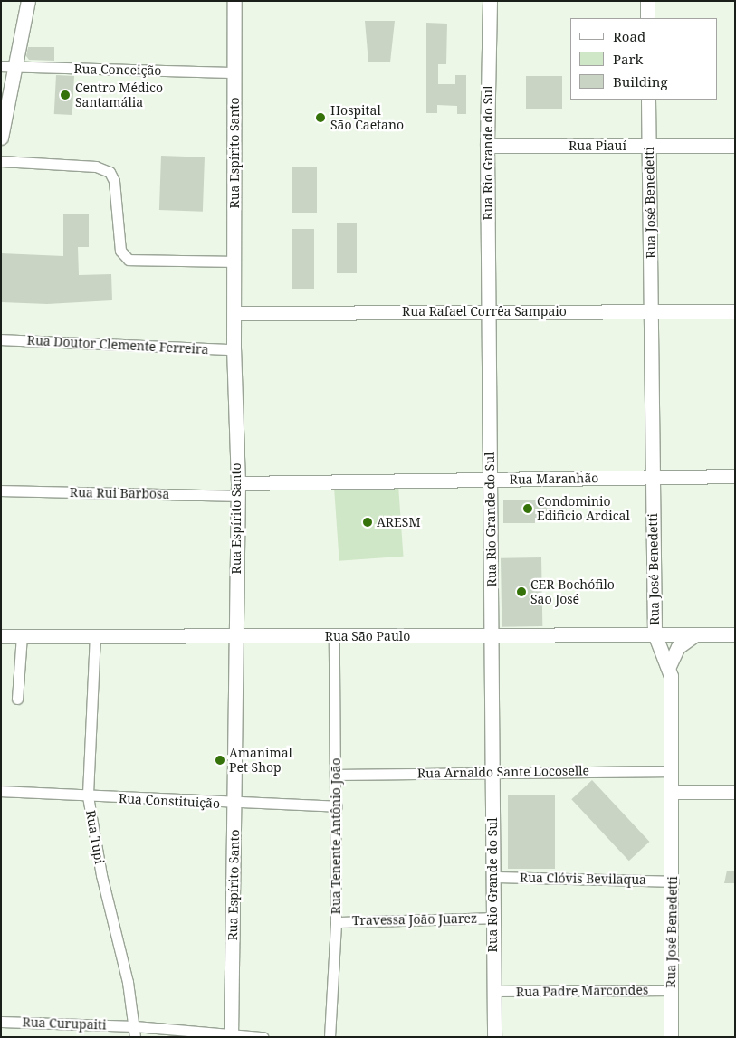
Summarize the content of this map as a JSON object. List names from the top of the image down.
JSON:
{
  "streets": {
    "street": [
      "Rua Conceição",
      "Rua Piauí",
      "Rua Espírito Santo",
      "Rua Rio Grande do Sul",
      "Rua José Benedetti",
      "Rua Rafael Corrêa Sampaio",
      "Rua Doutor Clemente Ferreira",
      "Rua Maranhão",
      "Rua Rui Barbosa",
      "Rua São Paulo",
      "Rua Arnaldo Sante Locoselle",
      "Rua Constituição",
      "Rua Tenente Antônio João",
      "Rua Tupi",
      "Rua Clóvis Bevilaqua",
      "Travessa João Juarez",
      "Rua Padre Marcondes",
      "Rua Curupaiti"
    ]
  },
  "crossings": [
    ["Rua Conceição", "Rua Espírito Santo"],
    ["Rua Piauí", "Rua Rio Grande do Sul"],
    ["Rua Piauí", "Rua José Benedetti"],
    ["Rua Espírito Santo", "Rua Rafael Corrêa Sampaio"],
    ["Rua Espírito Santo", "Rua Doutor Clemente Ferreira"],
    ["Rua Espírito Santo", "Rua Maranhão"],
    ["Rua Espírito Santo", "Rua Rui Barbosa"],
    ["Rua Espírito Santo", "Rua São Paulo"],
    ["Rua Espírito Santo", "Rua Constituição"],
    ["Rua Espírito Santo", "Rua Curupaiti"],
    ["Rua Rio Grande do Sul", "Rua Rafael Corrêa Sampaio"],
    ["Rua Rio Grande do Sul", "Rua Maranhão"],
    ["Rua Rio Grande do Sul", "Rua São Paulo"],
    ["Rua Rio Grande do Sul", "Rua Arnaldo Sante Locoselle"],
    ["Rua Rio Grande do Sul", "Rua Clóvis Bevilaqua"],
    ["Rua Rio Grande do Sul", "Travessa João Juarez"],
    ["Rua Rio Grande do Sul", "Rua Padre Marcondes"],
    ["Rua José Benedetti", "Rua Rafael Corrêa Sampaio"],
    ["Rua José Benedetti", "Rua Maranhão"],
    ["Rua José Benedetti", "Rua São Paulo"],
    ["Rua José Benedetti", "Rua Arnaldo Sante Locoselle"],
    ["Rua José Benedetti", "Rua Clóvis Bevilaqua"],
    ["Rua José Benedetti", "Rua Padre Marcondes"],
    ["Rua Maranhão", "Rua Rui Barbosa"],
    ["Rua São Paulo", "Rua Tenente Antônio João"],
    ["Rua São Paulo", "Rua Tupi"],
    ["Rua Arnaldo Sante Locoselle", "Rua Tenente Antônio João"],
    ["Rua Constituição", "Rua Tenente Antônio João"],
    ["Rua Constituição", "Rua Tupi"],
    ["Rua Tenente Antônio João", "Travessa João Juarez"],
    ["Rua Tupi", "Rua Curupaiti"]
  ],
  "places": [
    "Centro Médico Santamália",
    "Hospital São Caetano",
    "Condominio Edificio Ardical",
    "ARESM",
    "CER Bochófilo São José",
    "Amanimal Pet Shop"
  ],
  "legend": ["Road", "Park", "Building"]
}
